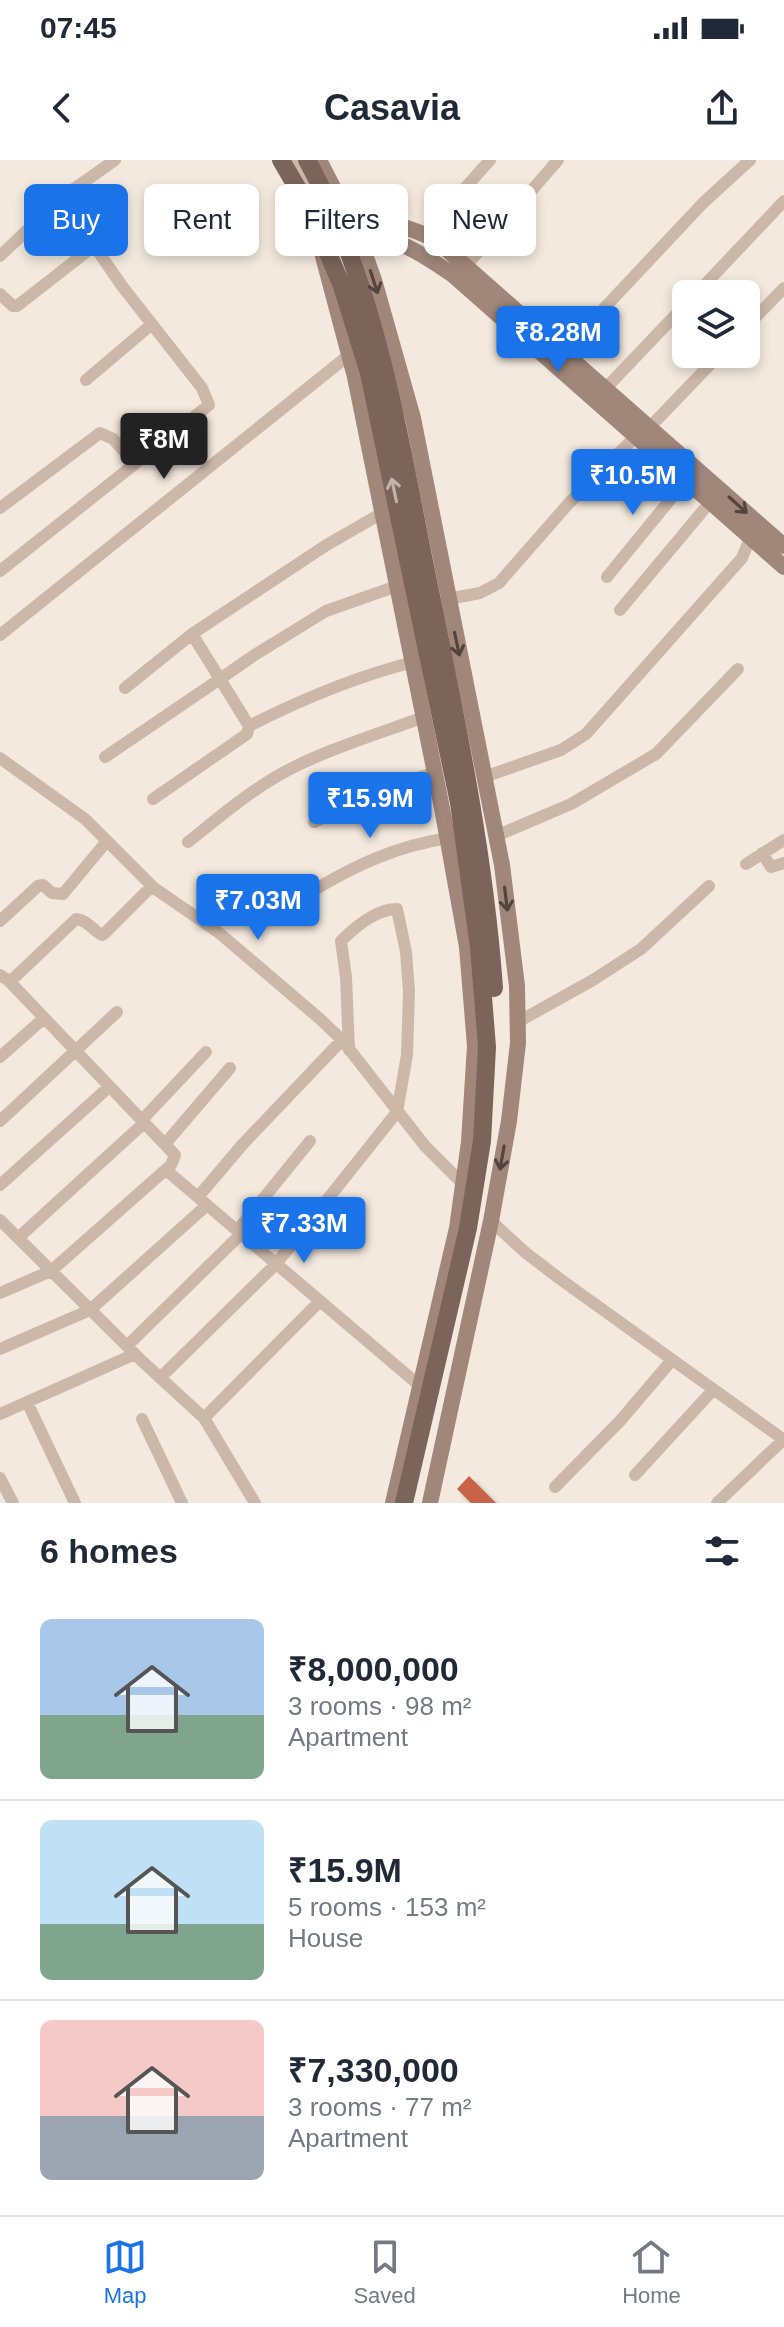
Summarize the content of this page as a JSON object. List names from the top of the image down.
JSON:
{
  "page": {
    "status": "07:45",
    "header": "Casavia",
    "chip": [
      "Buy",
      "Rent",
      "Filters",
      "New"
    ],
    "price": [
      "₹8.28M",
      "₹8M",
      "₹10.5M",
      "₹15.9M",
      "₹7.03M",
      "₹7.33M"
    ],
    "heading": "6 homes",
    "list": [
      {
        "name": "₹8,000,000",
        "note": "3 rooms · 98 m² · Apartment"
      },
      {
        "name": "₹15.9M",
        "note": "5 rooms · 153 m² · House"
      },
      {
        "name": "₹7,330,000",
        "note": "3 rooms · 77 m² · Apartment"
      }
    ],
    "tabs": ["Map", "Saved", "Home"]
  }
}
